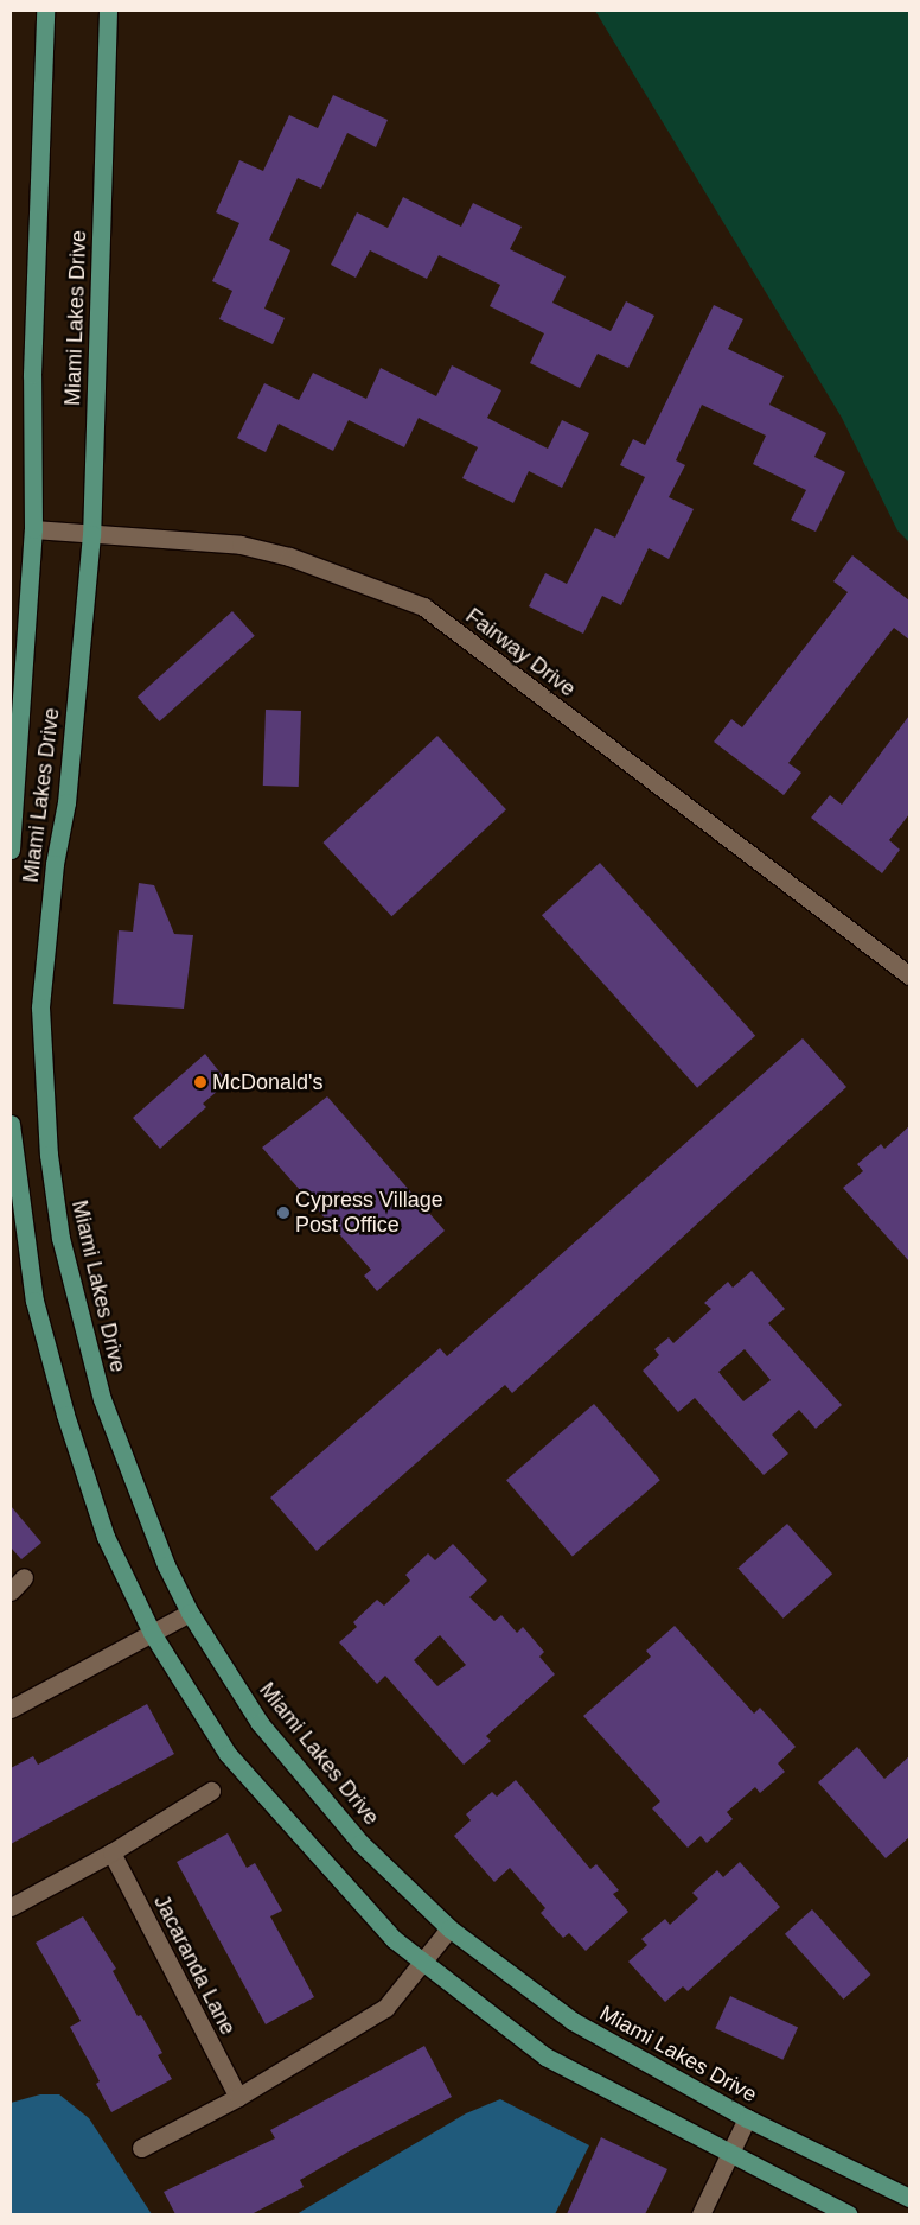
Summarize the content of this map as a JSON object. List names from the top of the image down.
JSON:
{
  "streets": {
    "main road": ["Miami Lakes Drive"],
    "street": ["Fairway Drive", "Jacaranda Lane"]
  },
  "crossings": [
    ["Miami Lakes Drive", "Fairway Drive"]
  ],
  "places": ["McDonald's", "Cypress Village Post Office"]
}
